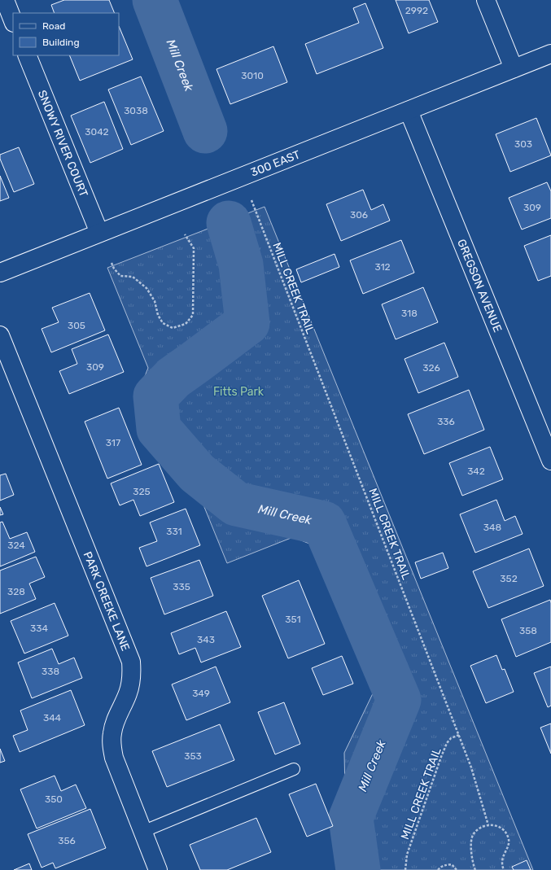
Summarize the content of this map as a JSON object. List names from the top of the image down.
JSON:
{
  "streets": {
    "street": [
      "SNOWY RIVER COURT",
      "300 EAST",
      "GREGSON AVENUE",
      "PARK CREEKE LANE"
    ],
    "path": ["MILL CREEK TRAIL"]
  },
  "crossings": [
    ["SNOWY RIVER COURT", "300 EAST"],
    ["300 EAST", "GREGSON AVENUE"]
  ],
  "water": ["Mill Creek"],
  "parks": ["Fitts Park"],
  "house_numbers": [
    "2992",
    "3010",
    "3038",
    "3042",
    "303",
    "309",
    "306",
    "312",
    "318",
    "305",
    "309",
    "326",
    "336",
    "317",
    "342",
    "325",
    "348",
    "331",
    "324",
    "352",
    "335",
    "328",
    "351",
    "334",
    "358",
    "343",
    "338",
    "349",
    "344",
    "353",
    "350",
    "356"
  ],
  "legend": ["Road", "Building"]
}
